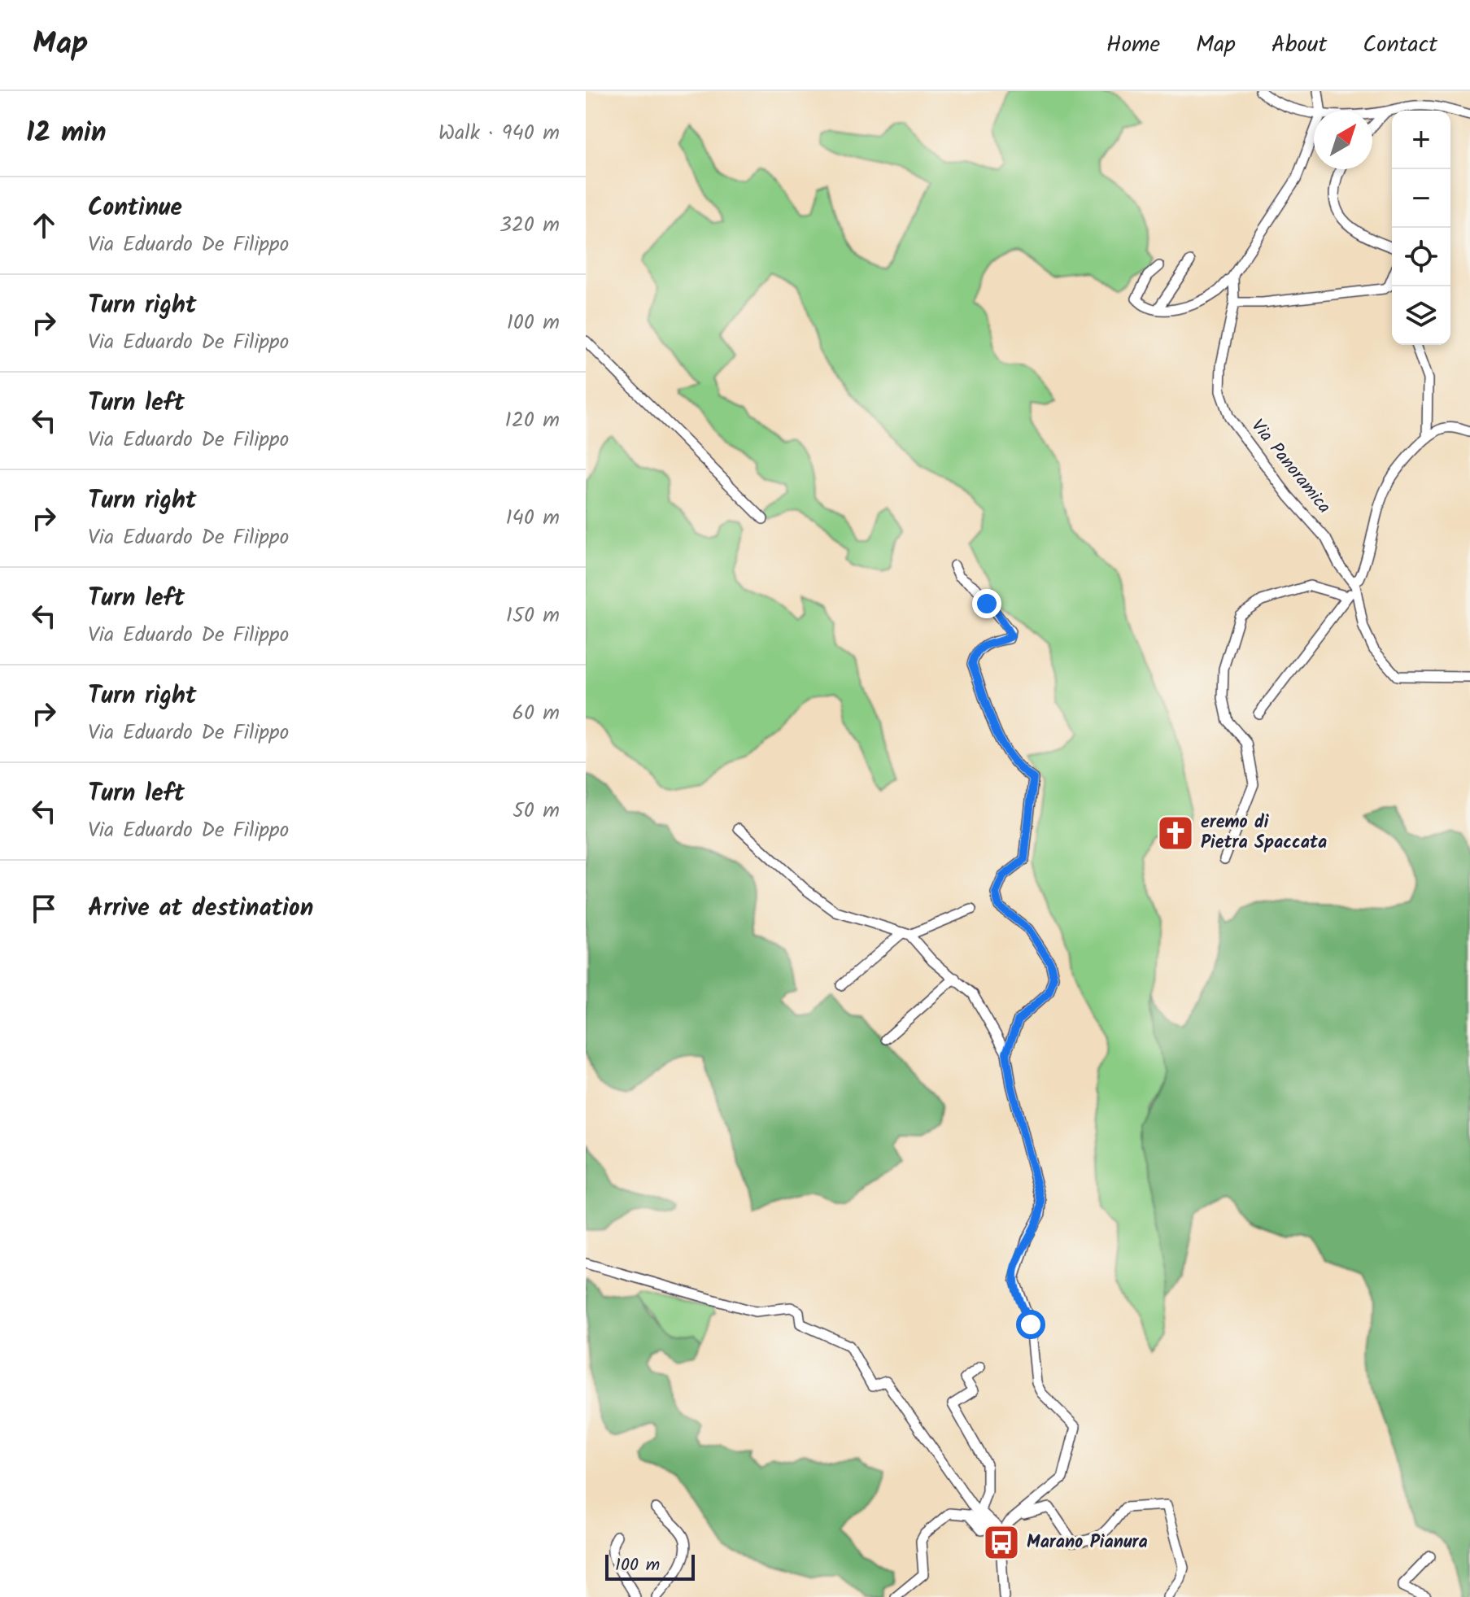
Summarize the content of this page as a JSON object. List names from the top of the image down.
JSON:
{
  "streets": {
    "street": ["Via Panoramica"]
  },
  "places": {
    "church": ["eremo di Pietra Spaccata"],
    "bus stop": ["Marano Pianura"]
  },
  "scale_bar": "100 m",
  "north": "top right",
  "page": {
    "header": "Map",
    "nav": [
      "Home",
      "Map",
      "About",
      "Contact"
    ],
    "heading": ["12 min", "Walk · 940 m"],
    "map_buttons": ["+", "−"],
    "list": [
      ["Continue", "Via Eduardo De Filippo", "320 m"],
      ["Turn right", "Via Eduardo De Filippo", "100 m"],
      ["Turn left", "Via Eduardo De Filippo", "120 m"],
      ["Turn right", "Via Eduardo De Filippo", "140 m"],
      ["Turn left", "Via Eduardo De Filippo", "150 m"],
      ["Turn right", "Via Eduardo De Filippo", "60 m"],
      ["Turn left", "Via Eduardo De Filippo", "50 m"],
      "Arrive at destination"
    ],
    "scale": "100 m"
  }
}
